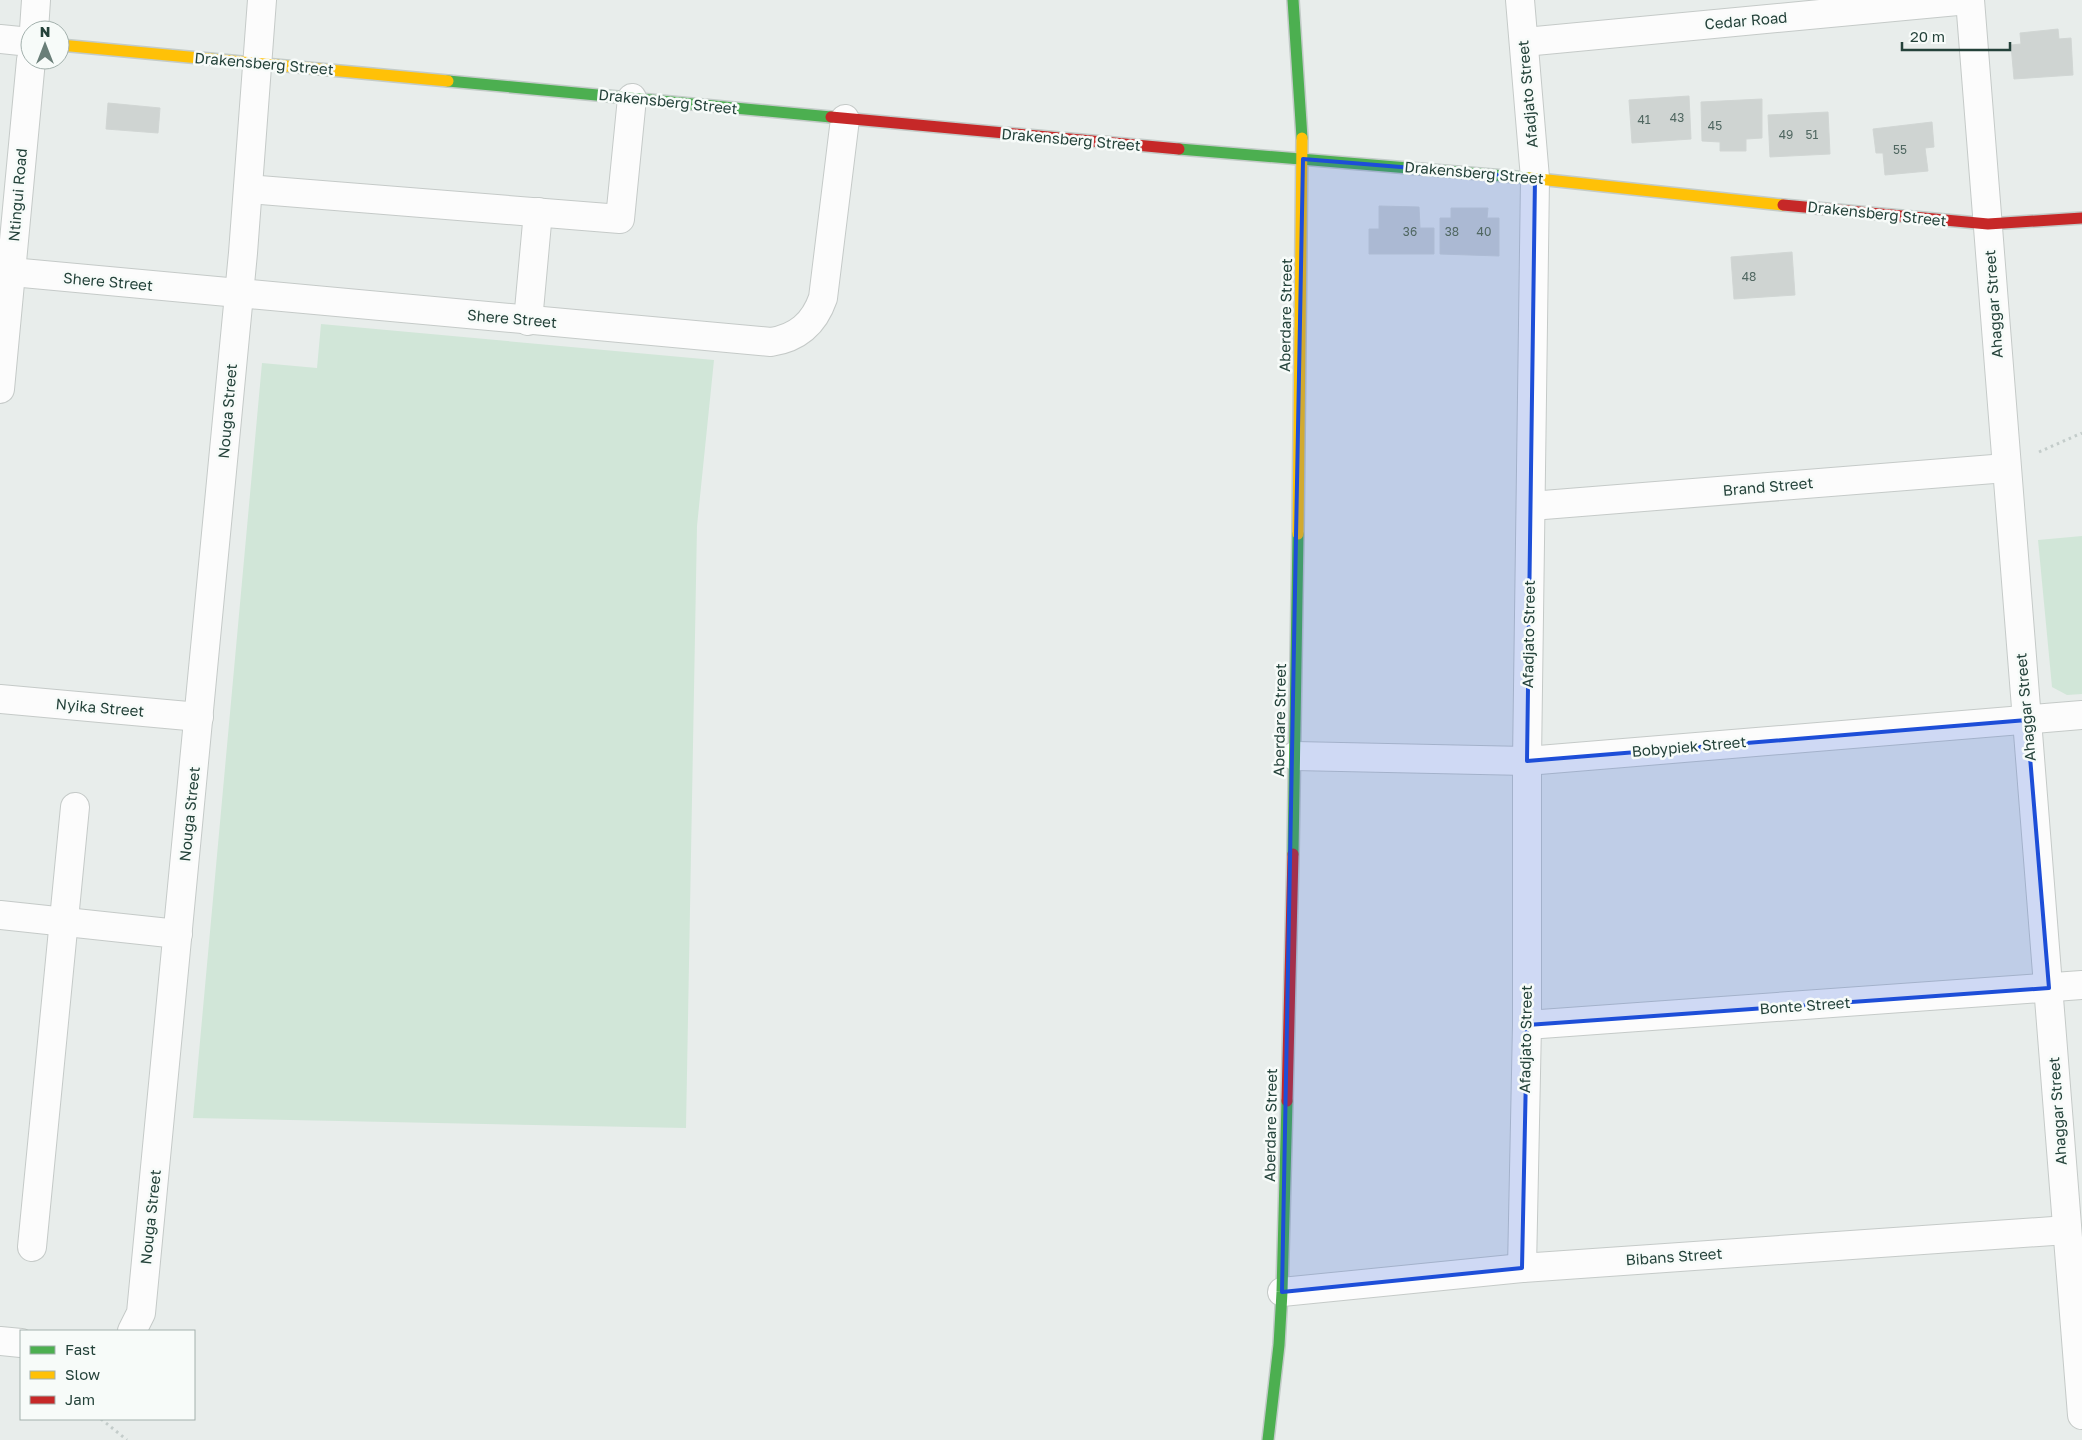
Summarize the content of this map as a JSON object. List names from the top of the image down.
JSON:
{
  "streets": {
    "street": [
      "Cedar Road",
      "Drakensberg Street",
      "Afadjato Street",
      "Ntingui Road",
      "Shere Street",
      "Ahaggar Street",
      "Aberdare Street",
      "Nouga Street",
      "Brand Street",
      "Nyika Street",
      "Bobypiek Street",
      "Bonte Street",
      "Bibans Street"
    ]
  },
  "crossings": [
    ["Cedar Road", "Afadjato Street"],
    ["Cedar Road", "Ahaggar Street"],
    ["Drakensberg Street", "Afadjato Street"],
    ["Drakensberg Street", "Shere Street"],
    ["Drakensberg Street", "Ahaggar Street"],
    ["Drakensberg Street", "Aberdare Street"],
    ["Drakensberg Street", "Nouga Street"],
    ["Afadjato Street", "Brand Street"],
    ["Afadjato Street", "Bobypiek Street"],
    ["Afadjato Street", "Bonte Street"],
    ["Afadjato Street", "Bibans Street"],
    ["Ntingui Road", "Shere Street"],
    ["Shere Street", "Nouga Street"],
    ["Ahaggar Street", "Brand Street"],
    ["Ahaggar Street", "Bobypiek Street"],
    ["Ahaggar Street", "Bonte Street"],
    ["Ahaggar Street", "Bibans Street"],
    ["Aberdare Street", "Bobypiek Street"],
    ["Aberdare Street", "Bibans Street"],
    ["Nouga Street", "Nyika Street"]
  ],
  "house_numbers": [
    "43",
    "41",
    "45",
    "49",
    "51",
    "55",
    "36",
    "38",
    "40",
    "48"
  ],
  "legend": ["Fast", "Slow", "Jam"],
  "scale_bar": "20 m",
  "north": "top"
}
